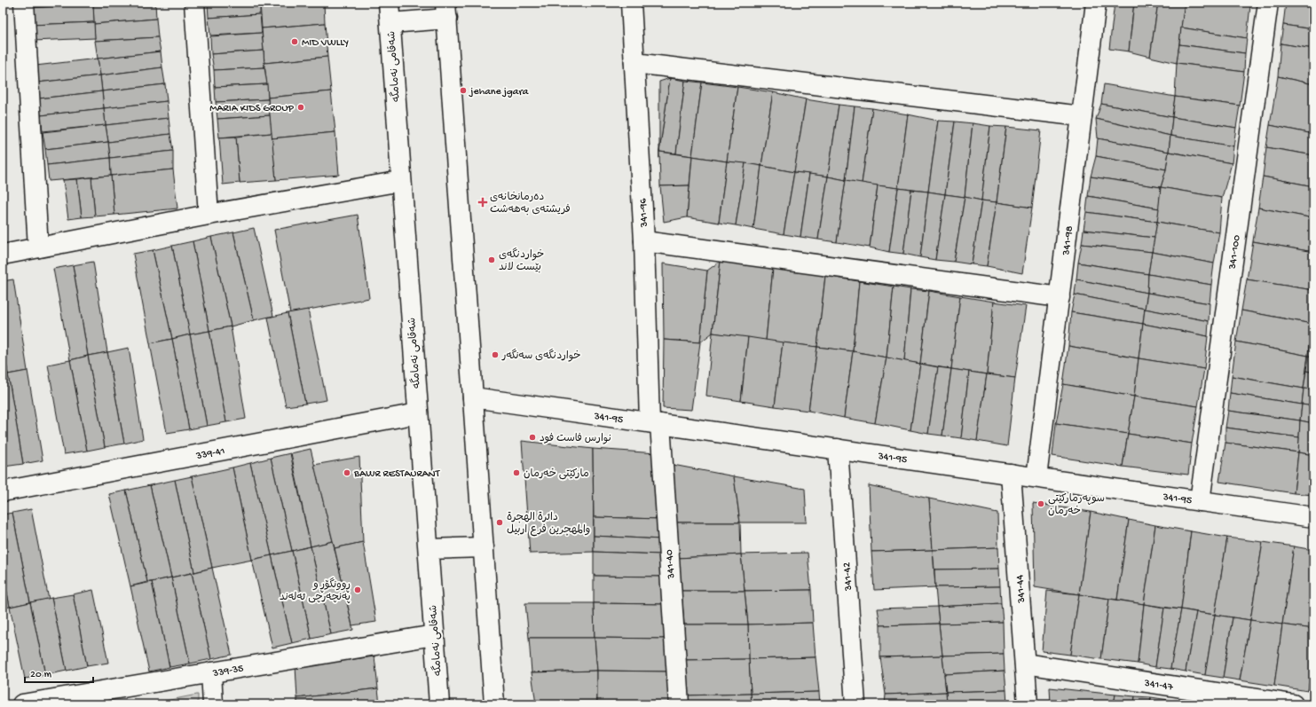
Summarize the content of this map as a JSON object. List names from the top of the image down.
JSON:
{
  "streets": {
    "street": [
      "شەقامی نەمامگە",
      "341-96",
      "341-98",
      "341-100",
      "341-95",
      "339-41",
      "341-40",
      "341-42",
      "341-44",
      "339-35",
      "341-47"
    ]
  },
  "crossings": [
    ["شەقامی نەمامگە", "339-41"],
    ["شەقامی نەمامگە", "339-35"],
    ["341-96", "341-95"],
    ["341-96", "341-40"],
    ["341-98", "341-95"],
    ["341-100", "341-95"],
    ["341-95", "341-40"],
    ["341-95", "341-42"],
    ["341-95", "341-44"],
    ["341-44", "341-47"]
  ],
  "places": {
    "other": [
      "MID VWLLY",
      "jehane jgara",
      "MARIA KIDS GROUP",
      "خواردنگەی بێست لاند",
      "خواردنگەی سەنگەر",
      "نوارس فاست فود",
      "BAWR RESTAURANT",
      "مارکێتی خەرمان",
      "سوپەرمارکێتی خەرمان",
      "دائرة الهجرة والمهجرين فرع اربيل",
      "ڕوونگۆڕ و پەنچەرچی ئەلەند"
    ],
    "health": ["دەرمانخانەی فریشتەی بەهەشت"]
  },
  "scale_bar": "20 m"
}
